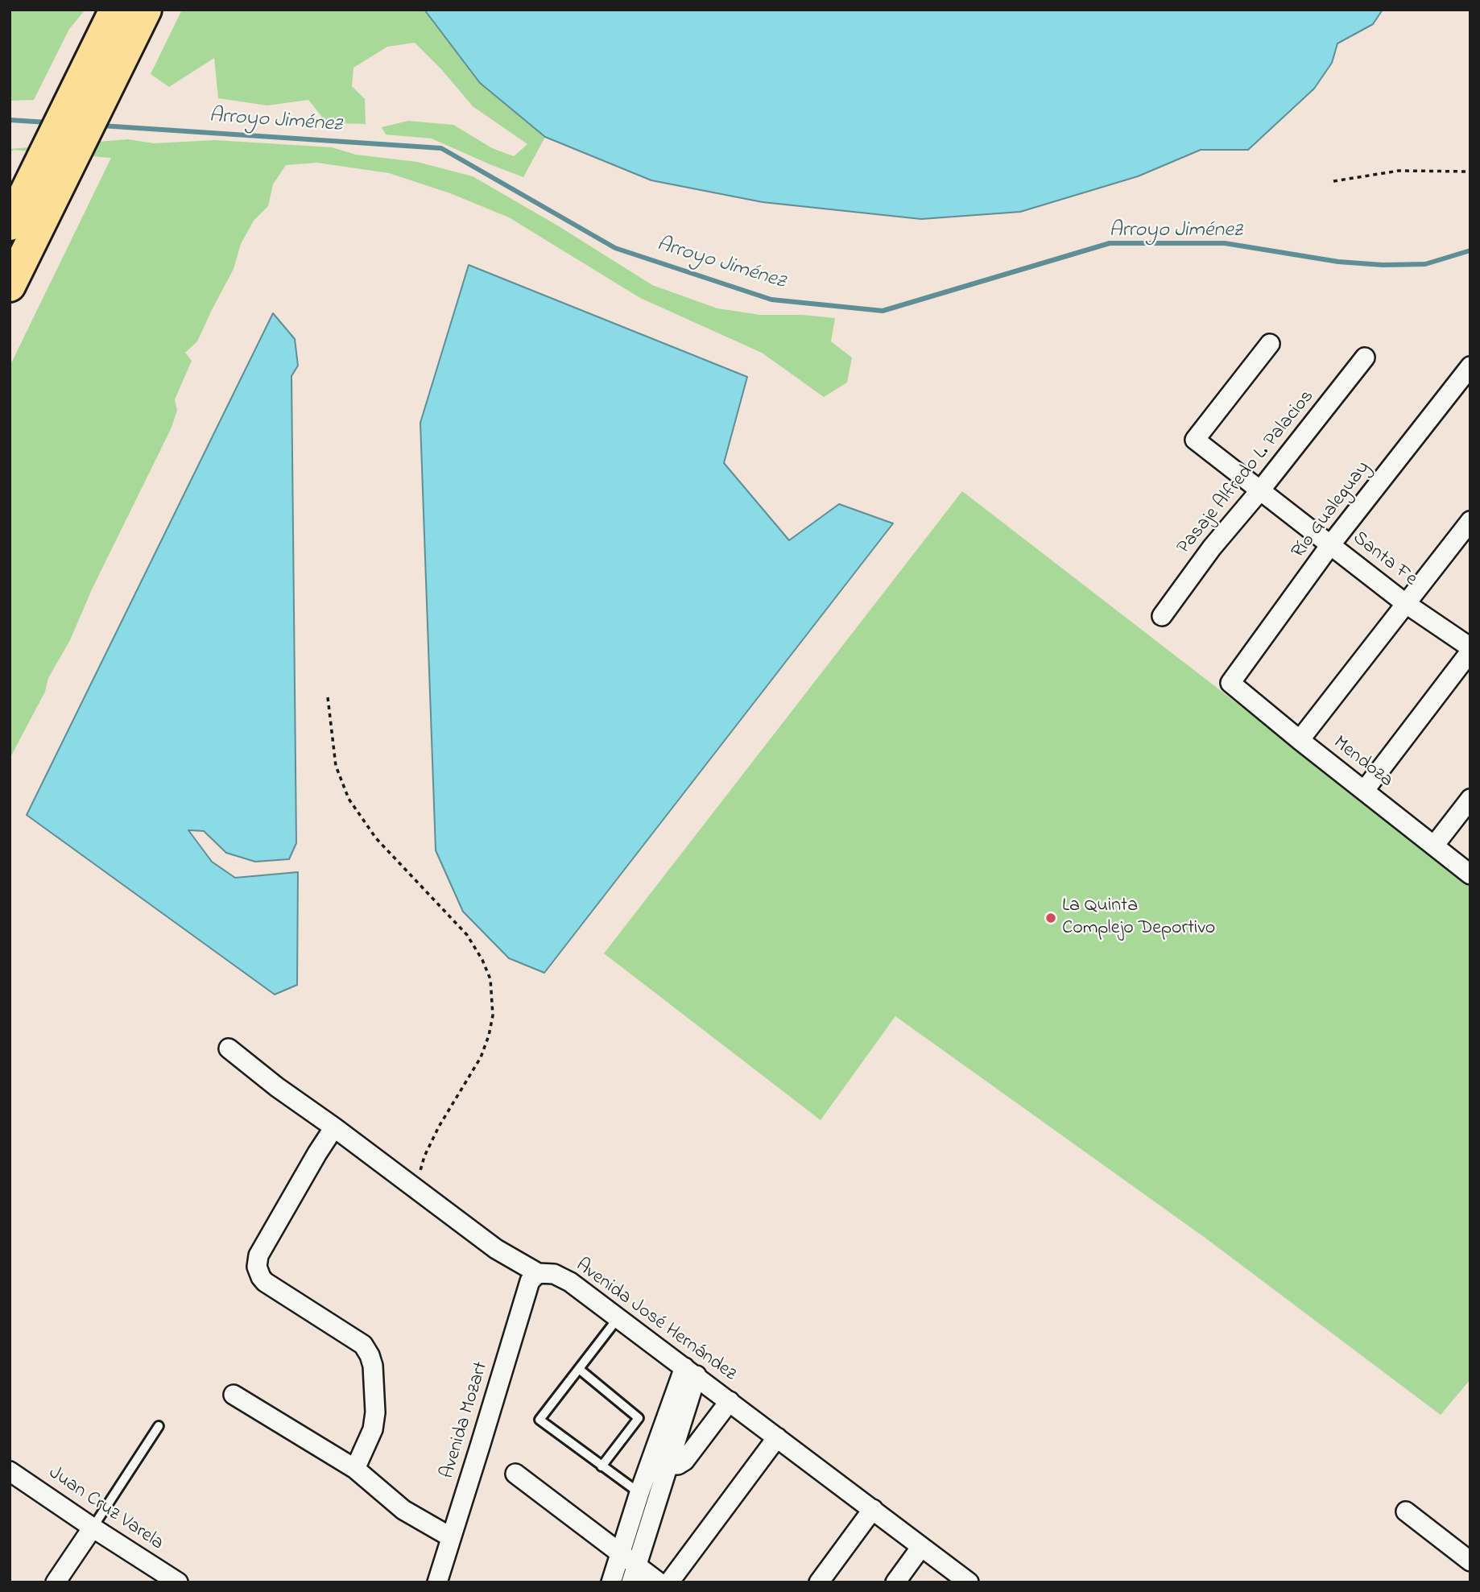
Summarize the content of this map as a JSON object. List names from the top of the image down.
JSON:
{
  "streets": {
    "street": [
      "Pasaje Alfredo L. Palacios",
      "Río Gualeguay",
      "Santa Fe",
      "Mendoza",
      "Avenida José Hernández",
      "Avenida Mozart",
      "Juan Cruz Varela"
    ]
  },
  "crossings": [
    ["Pasaje Alfredo L. Palacios", "Santa Fe"],
    ["Río Gualeguay", "Santa Fe"],
    ["Río Gualeguay", "Mendoza"],
    ["Avenida José Hernández", "Avenida Mozart"]
  ],
  "water": ["Arroyo Jiménez"],
  "places": ["La Quinta Complejo Deportivo"]
}
